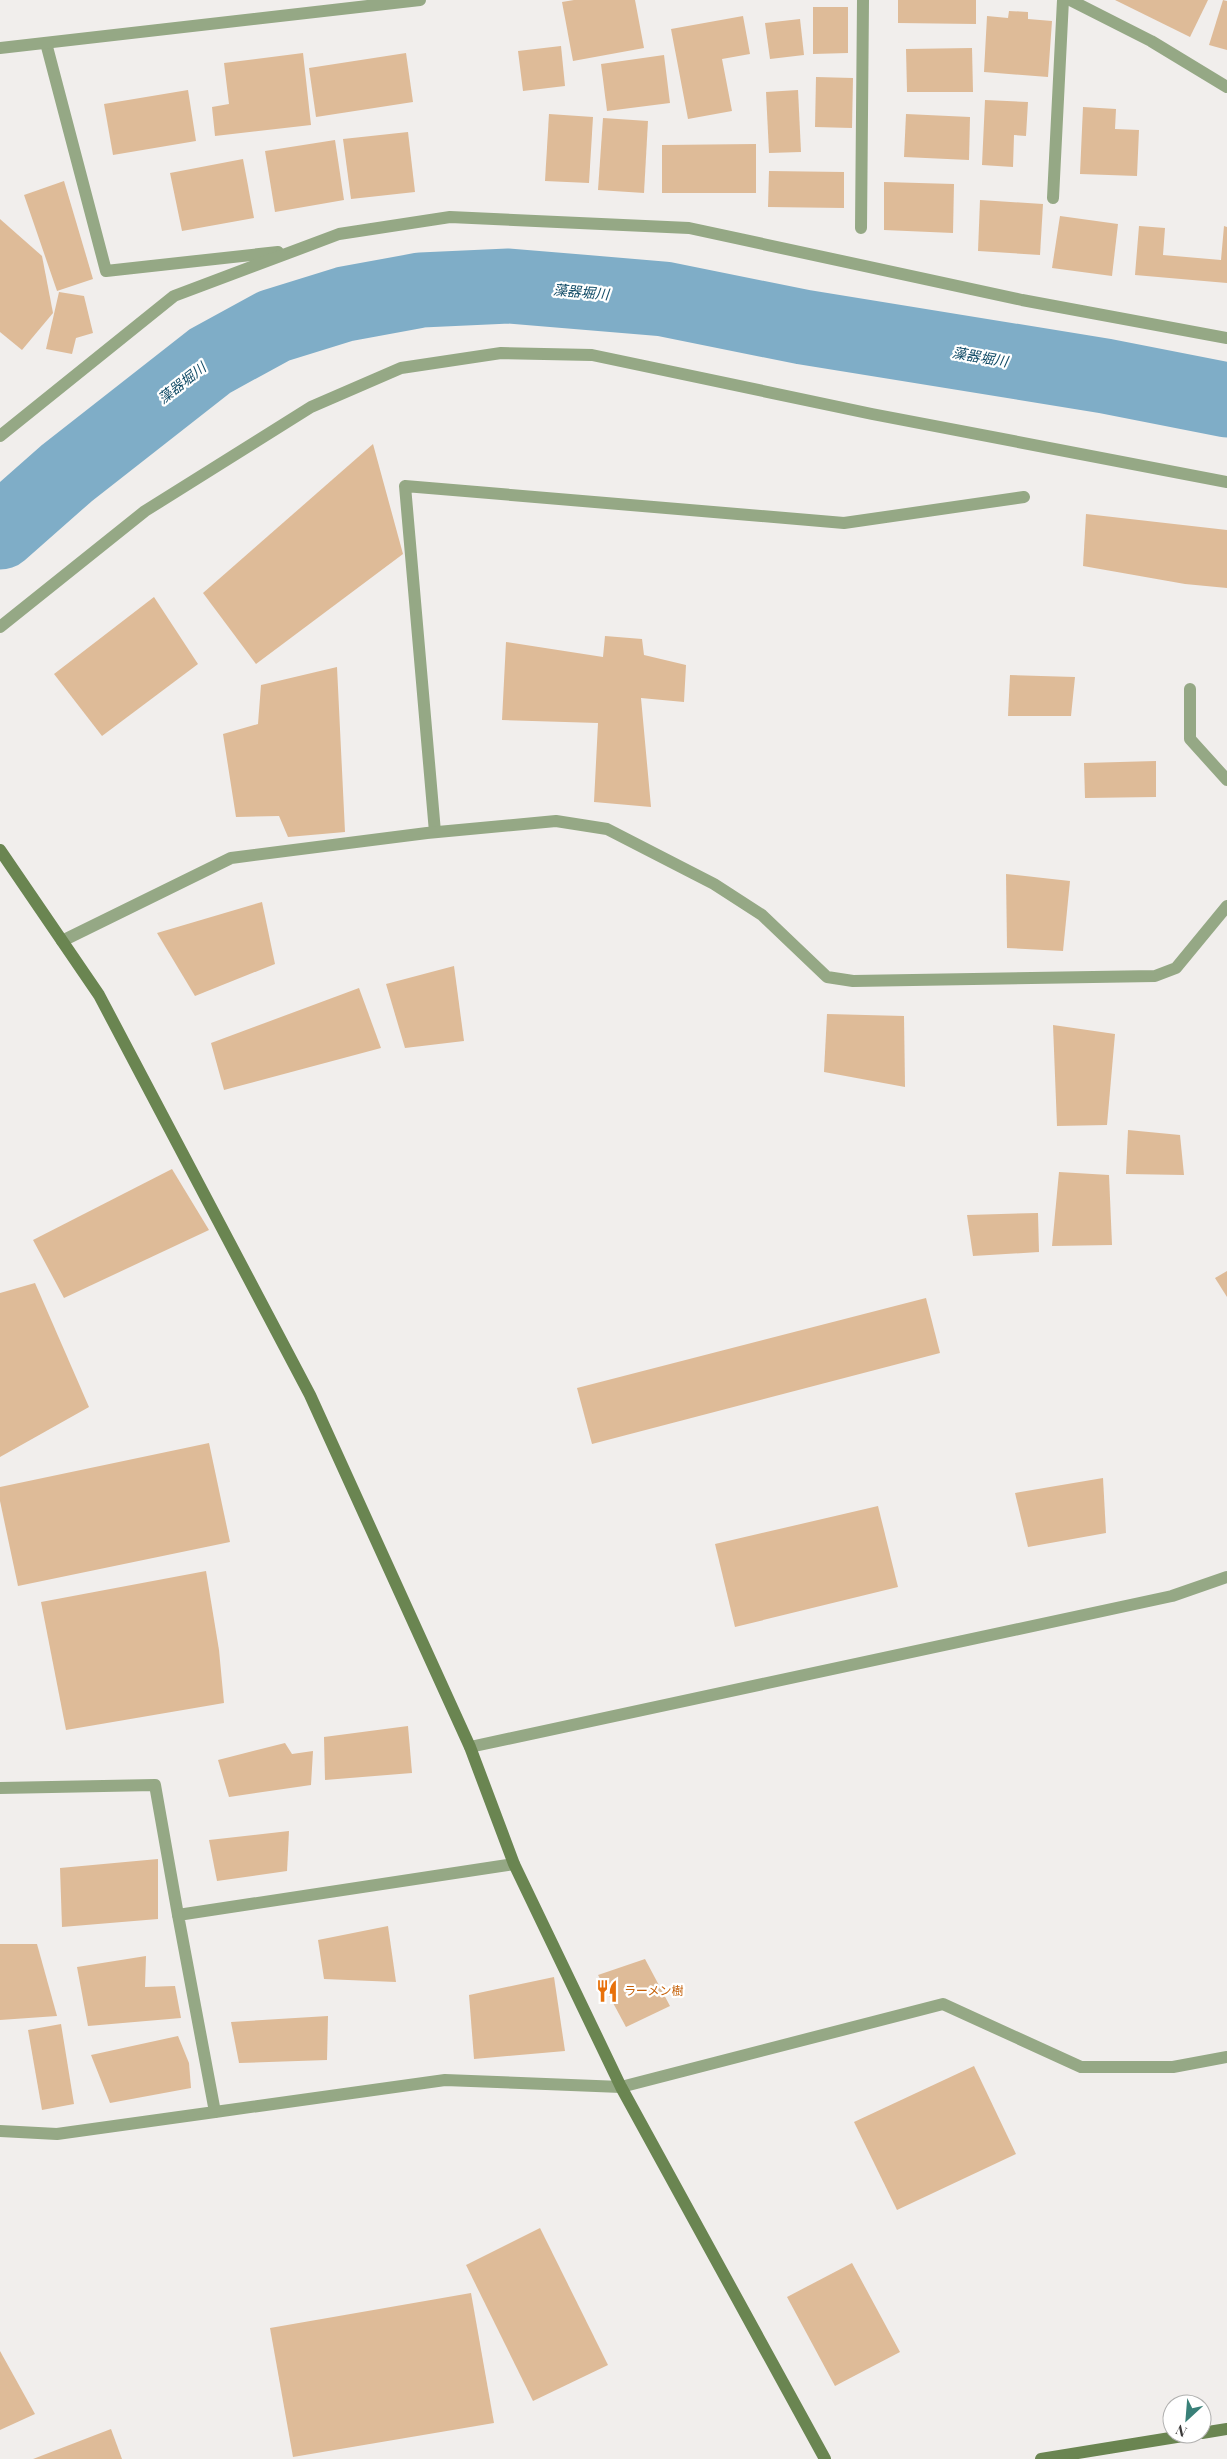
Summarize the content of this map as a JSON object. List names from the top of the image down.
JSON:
{
  "water": ["藻器堀川"],
  "places": {
    "restaurant": ["ラーメン樹"]
  },
  "north": "bottom left"
}
